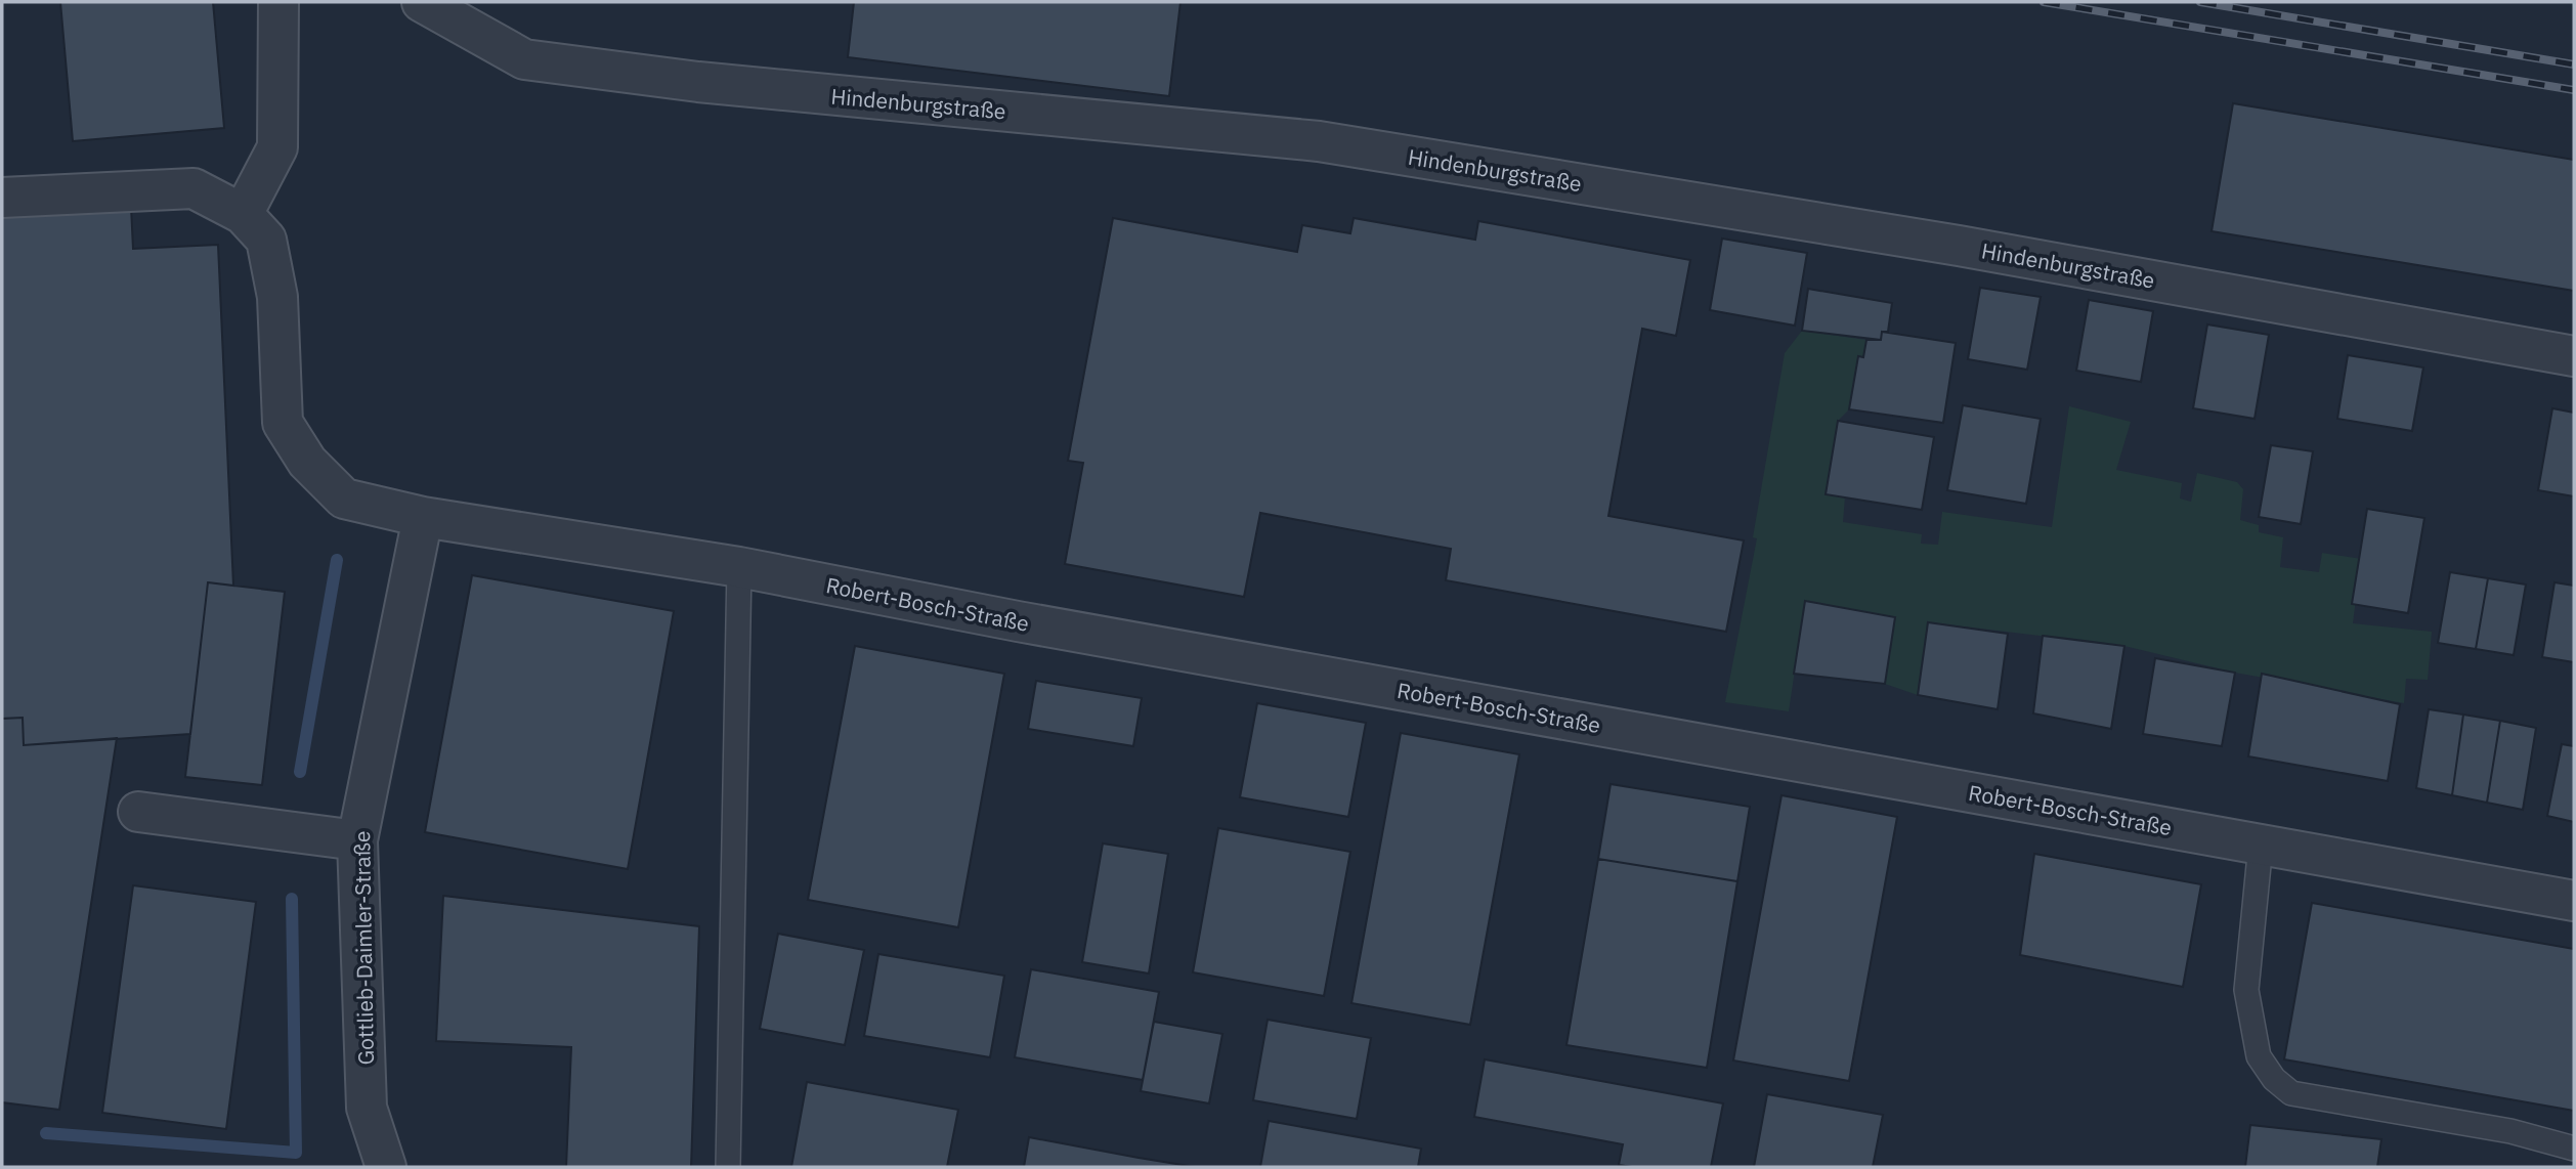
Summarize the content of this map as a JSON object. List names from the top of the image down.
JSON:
{
  "streets": {
    "street": ["Hindenburgstraße", "Robert-Bosch-Straße", "Gottlieb-Daimler-Straße"]
  },
  "crossings": [
    ["Robert-Bosch-Straße", "Gottlieb-Daimler-Straße"]
  ]
}
